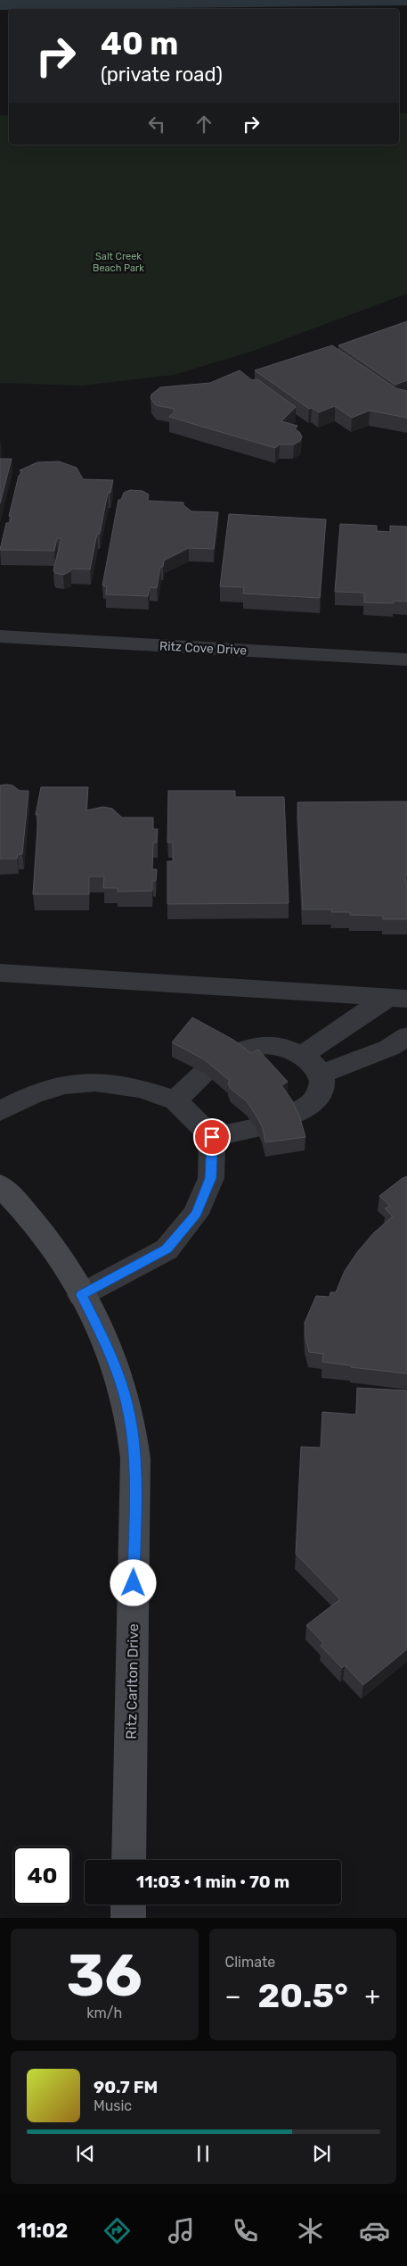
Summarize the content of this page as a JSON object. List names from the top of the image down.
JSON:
{
  "streets": {
    "street": ["Ritz Cove Drive", "Ritz Carlton Drive"]
  },
  "parks": ["Salt Creek Beach Park"],
  "page": {
    "turn": ["40 m", "(private road)"],
    "limit": "40",
    "trip": "11:03 · 1 min · 70 m",
    "tile": [
      ["36", "km/h"],
      "Climate"
    ],
    "heat": ["−", "20.5°", "+"],
    "song": ["90.7 FM", "Music"],
    "tabs": "11:02"
  }
}
